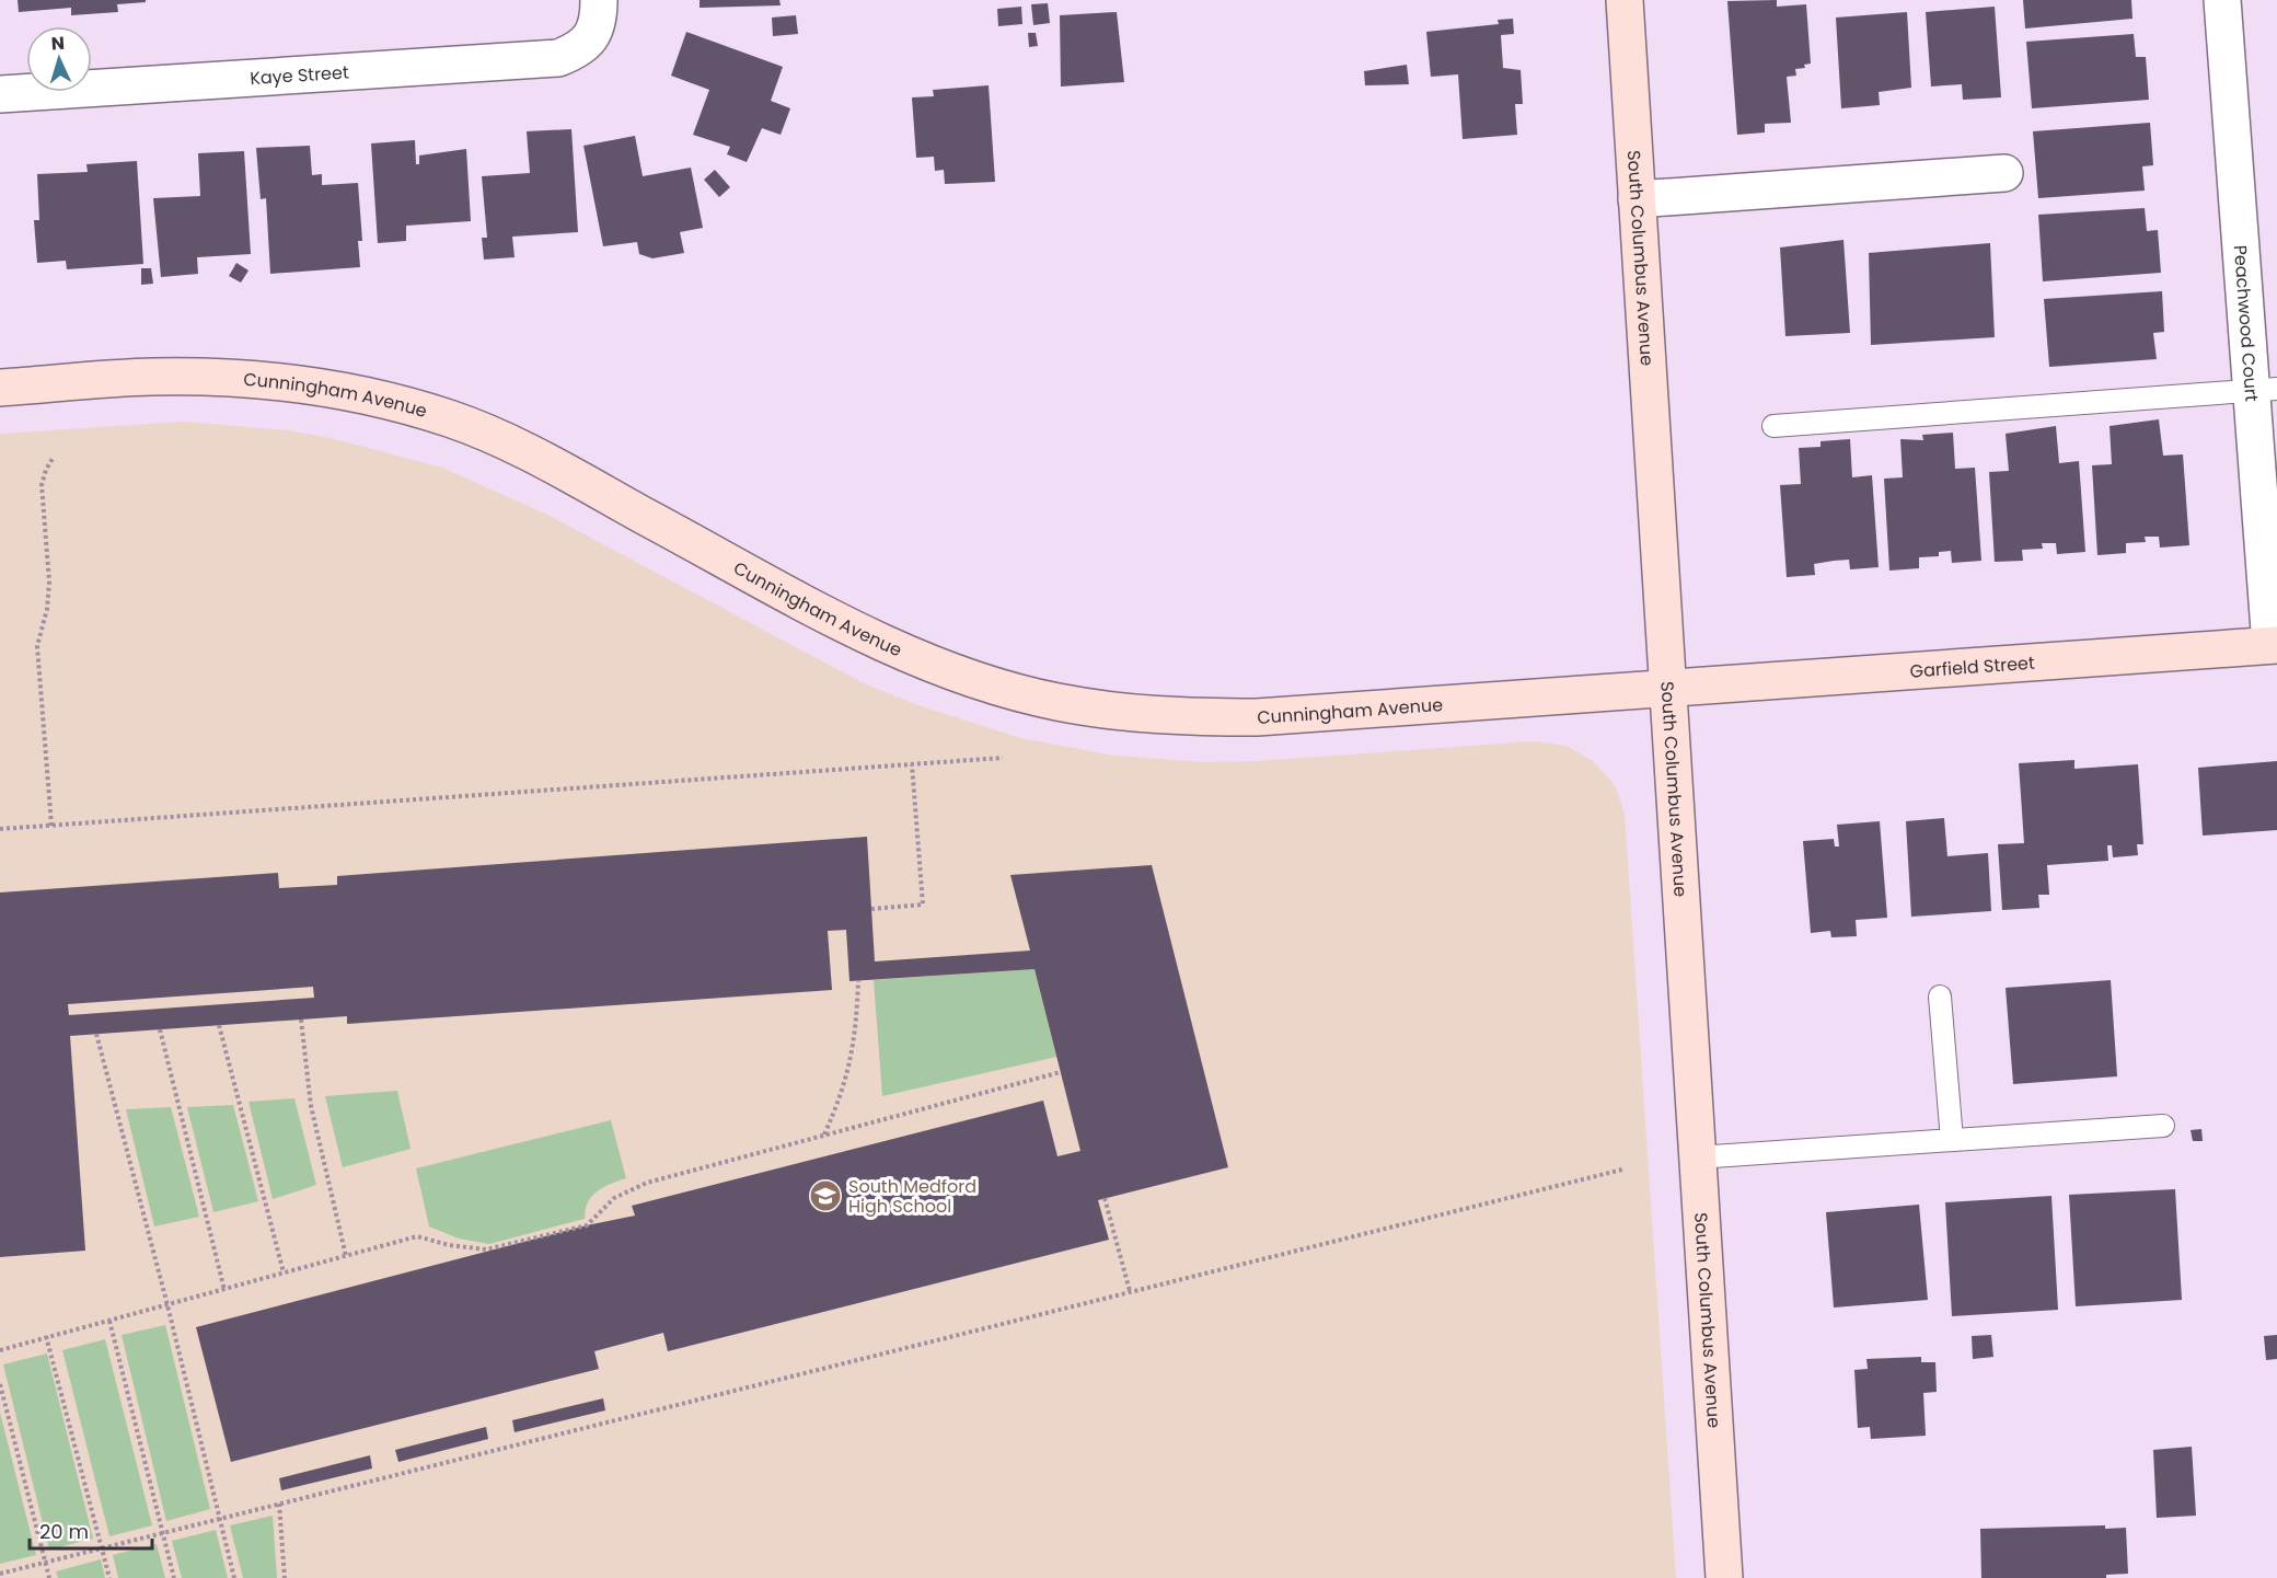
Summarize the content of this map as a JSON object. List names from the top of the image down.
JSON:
{
  "streets": {
    "main road": ["South Columbus Avenue", "Cunningham Avenue", "Garfield Street"],
    "street": ["Kaye Street", "Peachwood Court"]
  },
  "crossings": [
    ["South Columbus Avenue", "Cunningham Avenue"],
    ["South Columbus Avenue", "Garfield Street"],
    ["Peachwood Court", "Garfield Street"],
    ["Cunningham Avenue", "Garfield Street"]
  ],
  "places": {
    "school or university": ["South Medford High School"]
  },
  "scale_bar": "20 m",
  "north": "top"
}
